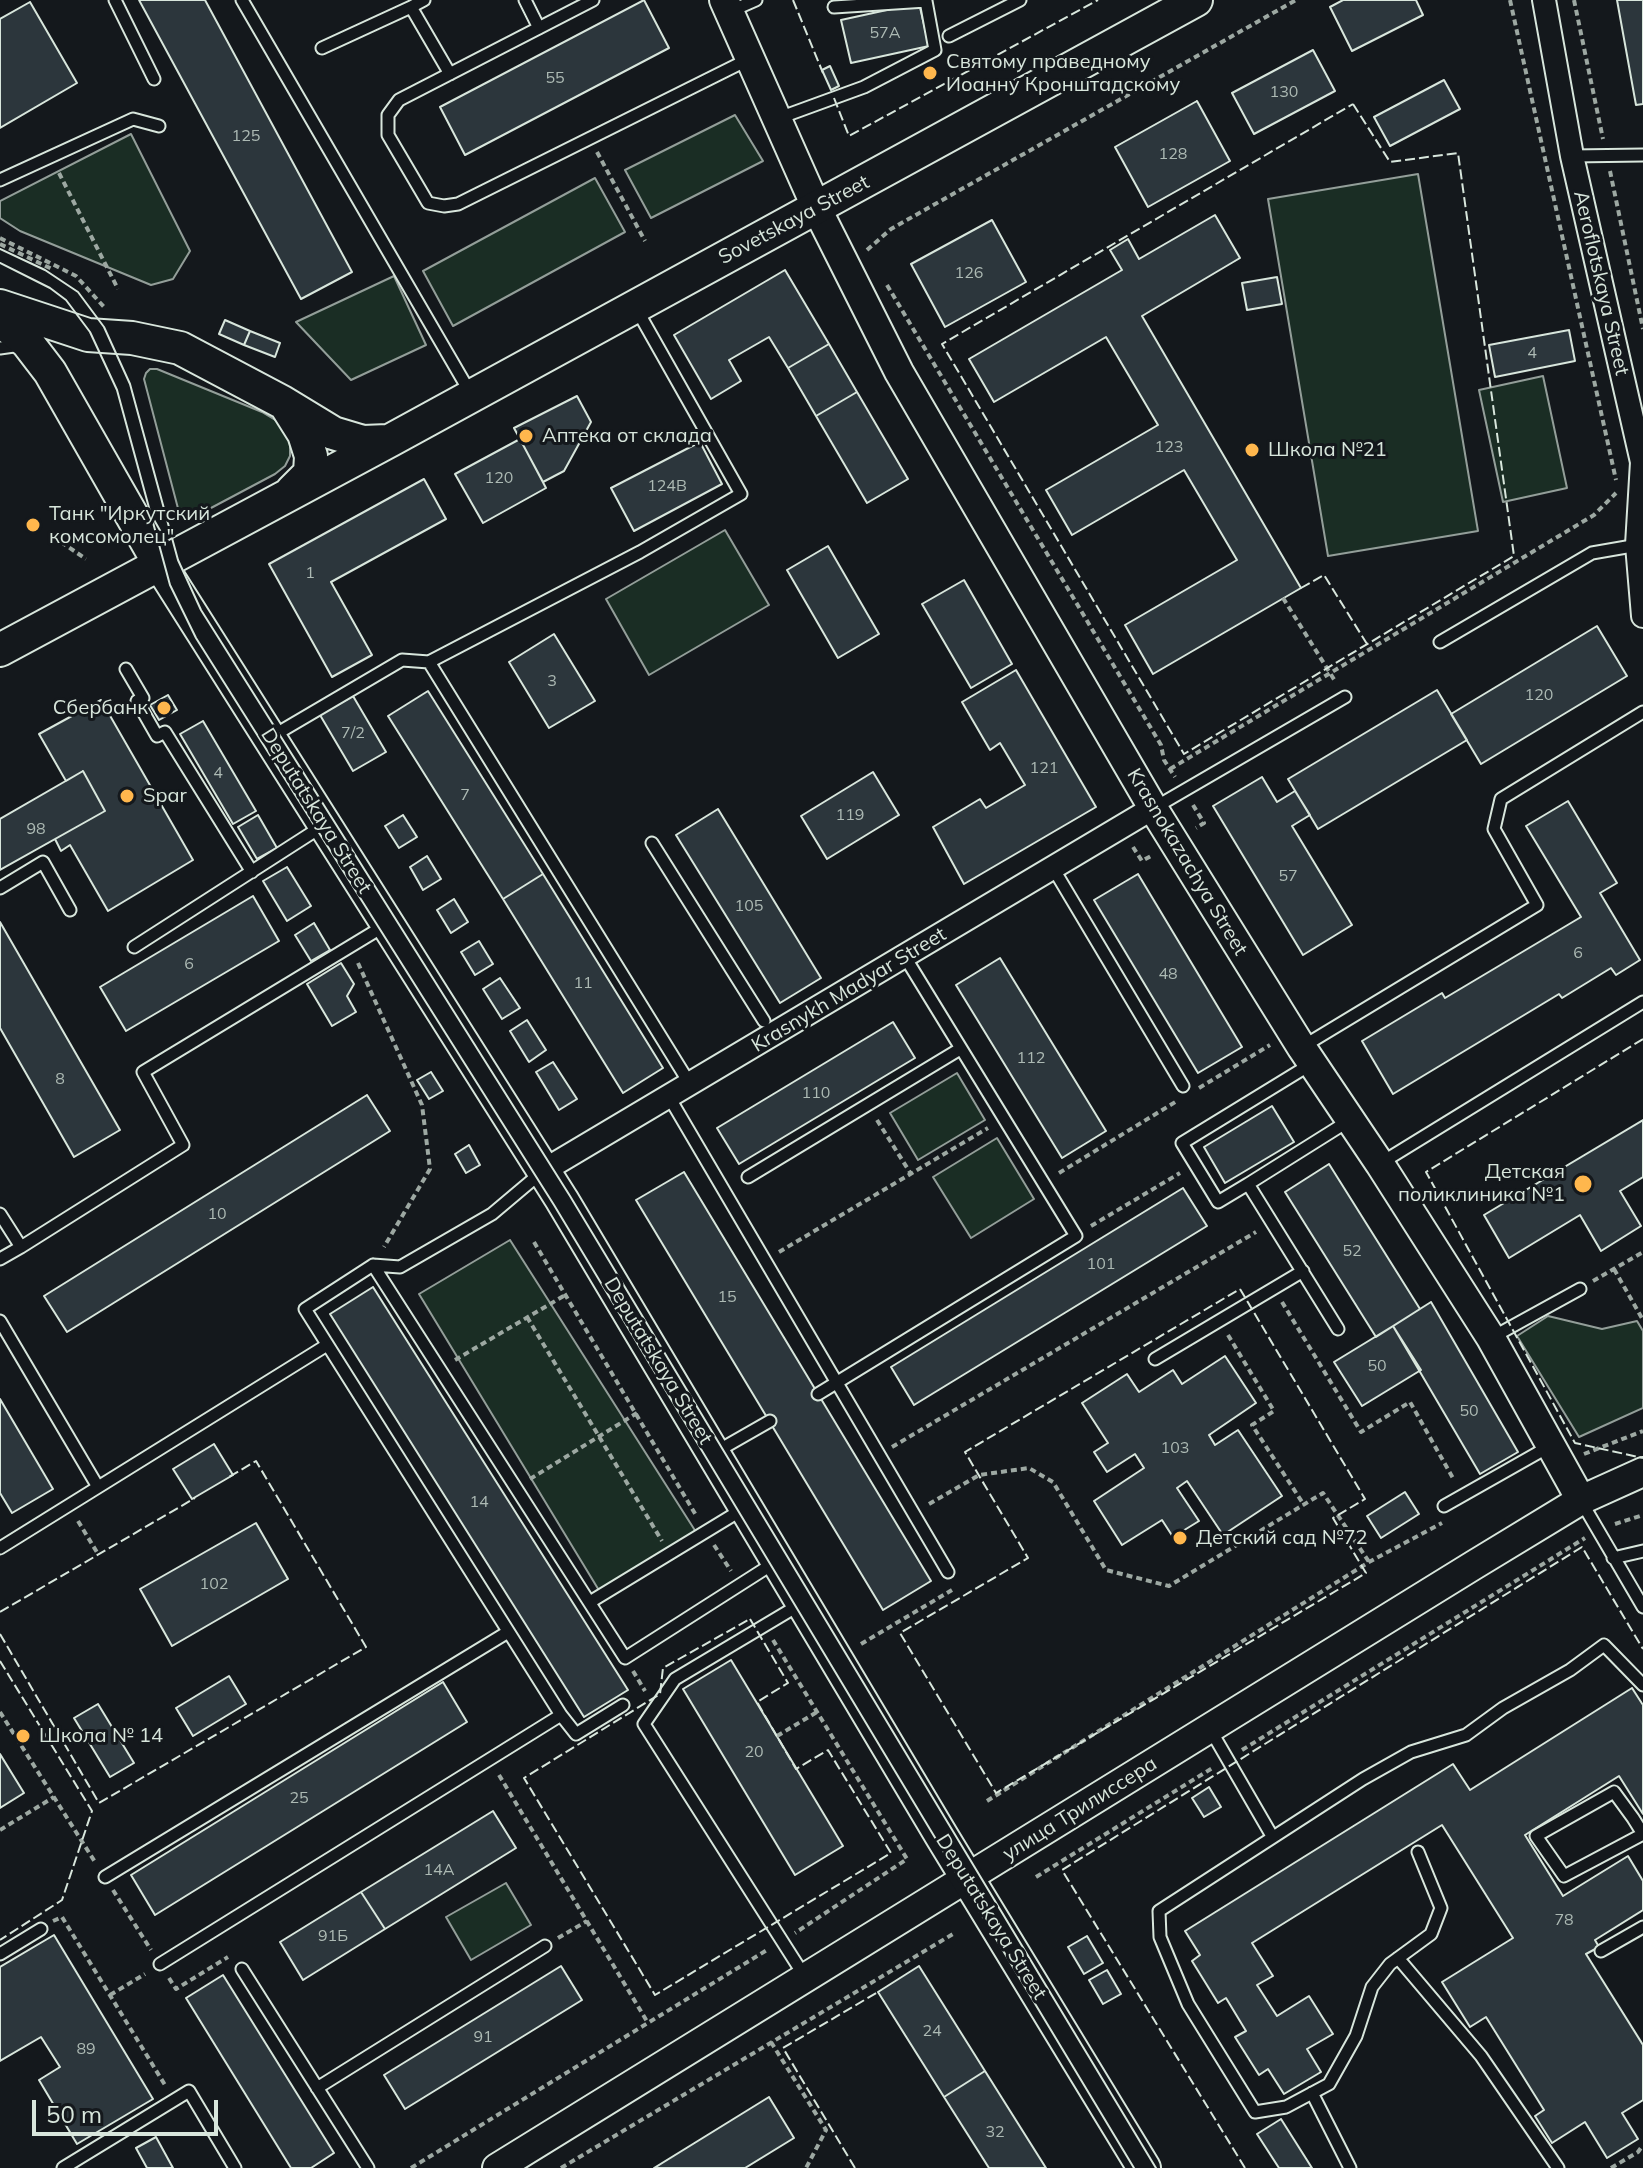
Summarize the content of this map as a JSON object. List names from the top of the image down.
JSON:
{
  "streets": {
    "main road": ["Sovetskaya Street", "Deputatskaya Street"],
    "street": [
      "Aeroflotskaya Street",
      "Krasnokazachya Street",
      "Krasnykh Madyar Street",
      "улица Трилиссера"
    ]
  },
  "crossings": [
    ["Sovetskaya Street", "Deputatskaya Street"],
    ["Sovetskaya Street", "Krasnokazachya Street"],
    ["Deputatskaya Street", "Krasnykh Madyar Street"],
    ["Deputatskaya Street", "улица Трилиссера"],
    ["Krasnokazachya Street", "Krasnykh Madyar Street"],
    ["Krasnokazachya Street", "улица Трилиссера"]
  ],
  "places": [
    "Святому праведному Иоанну Кронштадскому",
    "Аптека от склада",
    "Школа №21",
    "Танк \"Иркутский комсомолец\"",
    "Сбербанк",
    "Spar",
    "Детская поликлиника №1",
    "Детский сад №72",
    "Школа № 14"
  ],
  "house_numbers": [
    "57А",
    "55",
    "130",
    "125",
    "128",
    "126",
    "4",
    "123",
    "120",
    "124В",
    "1",
    "3",
    "120",
    "7/2",
    "121",
    "4",
    "7",
    "119",
    "98",
    "57",
    "105",
    "6",
    "6",
    "48",
    "11",
    "112",
    "8",
    "110",
    "10",
    "52",
    "101",
    "15",
    "50",
    "50",
    "103",
    "14",
    "102",
    "20",
    "25",
    "14А",
    "78",
    "91Б",
    "24",
    "91",
    "89",
    "32"
  ],
  "scale_bar": "50 m"
}
